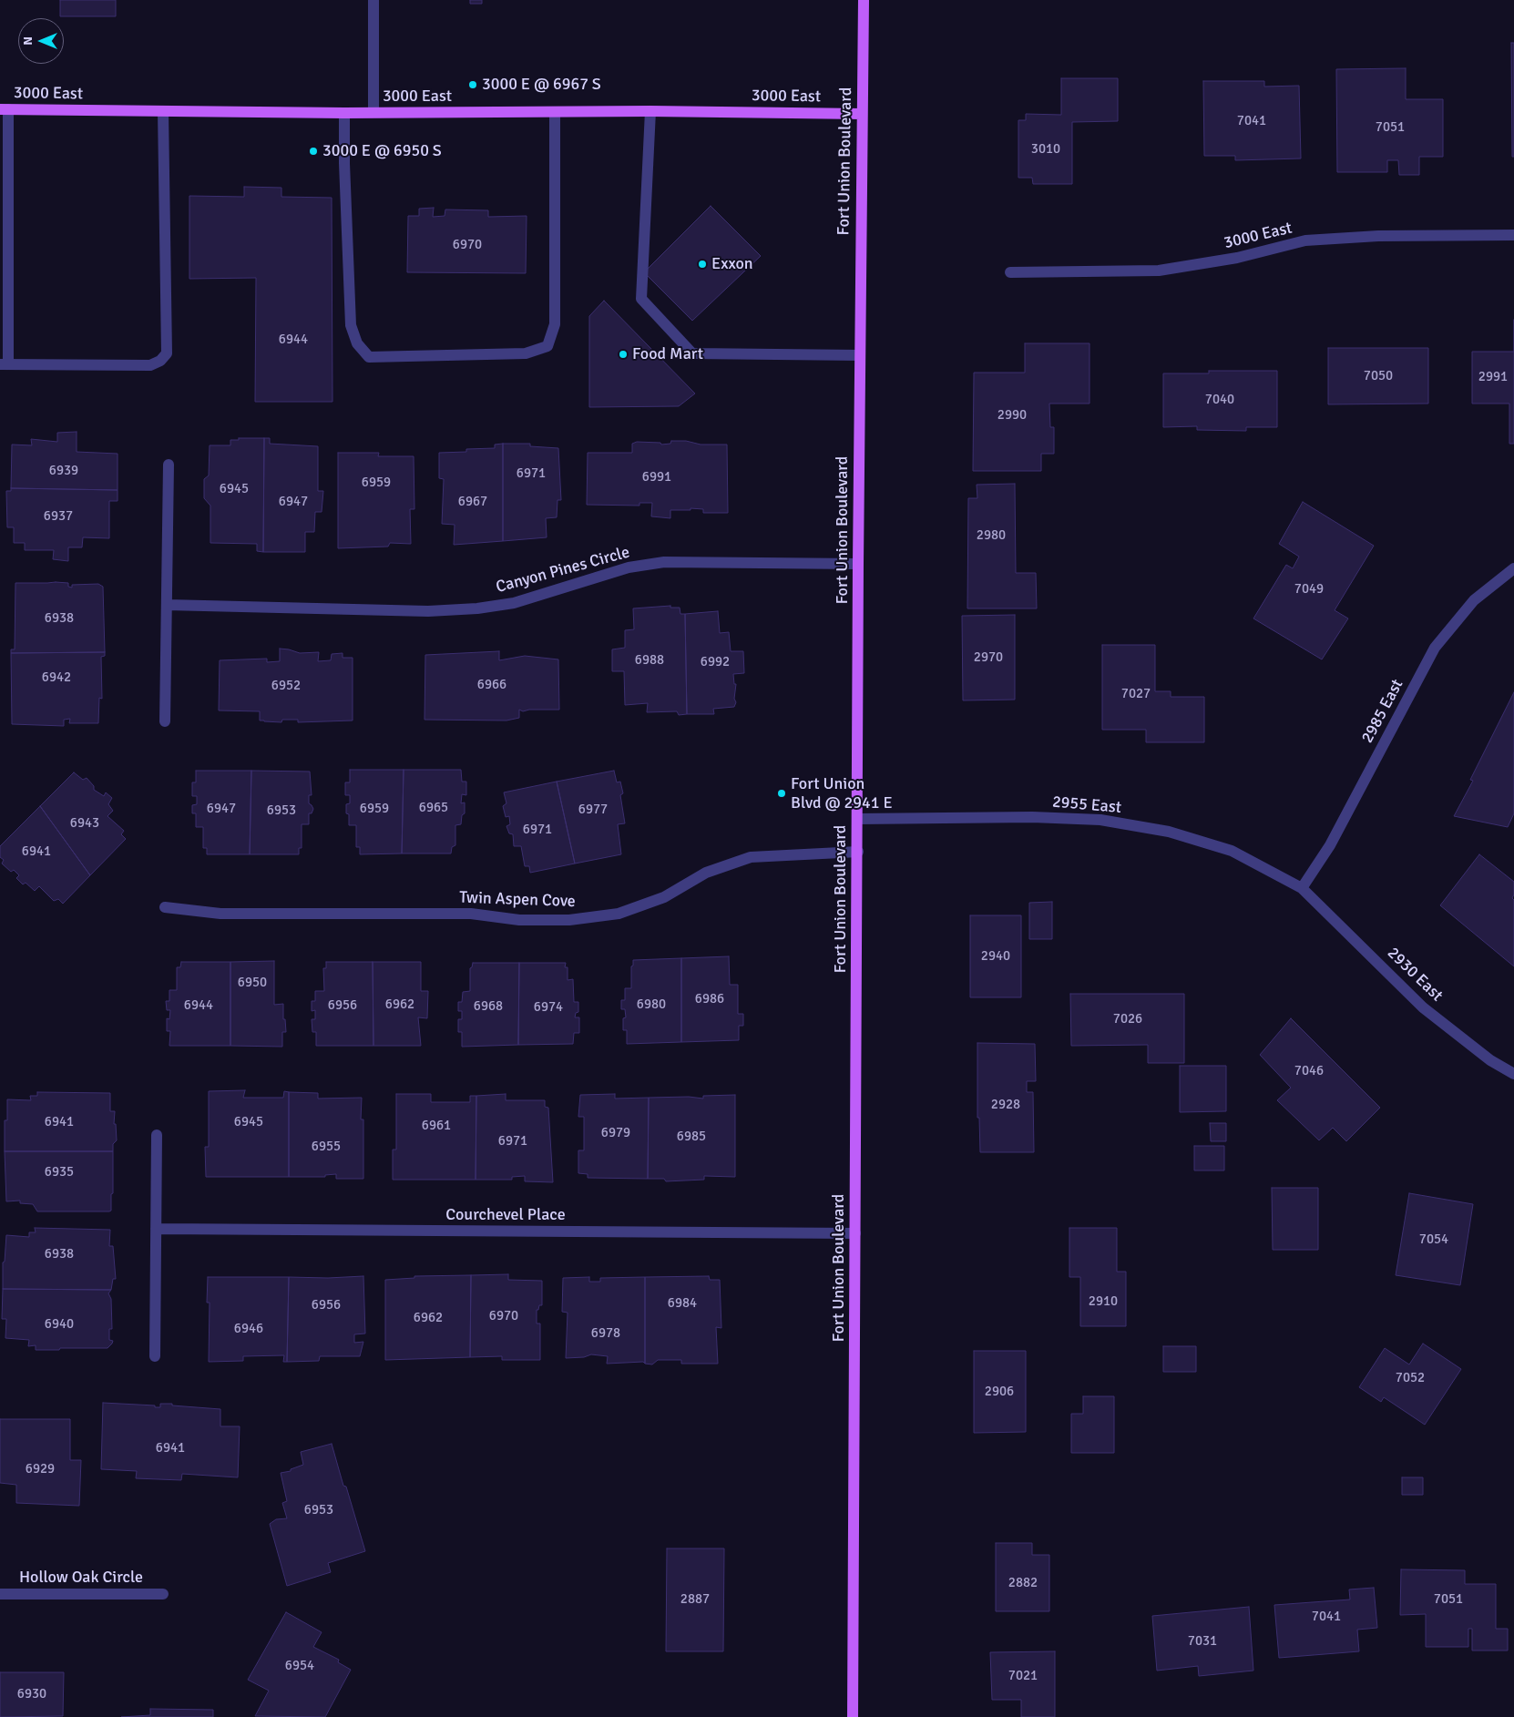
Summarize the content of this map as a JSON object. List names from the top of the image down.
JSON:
{
  "streets": {
    "main road": ["3000 East", "Fort Union Boulevard"],
    "street": [
      "Canyon Pines Circle",
      "2985 East",
      "2955 East",
      "Twin Aspen Cove",
      "2930 East",
      "Courchevel Place",
      "Hollow Oak Circle"
    ]
  },
  "crossings": [
    ["3000 East", "Fort Union Boulevard"],
    ["Fort Union Boulevard", "Canyon Pines Circle"],
    ["Fort Union Boulevard", "2955 East"],
    ["Fort Union Boulevard", "Twin Aspen Cove"],
    ["Fort Union Boulevard", "Courchevel Place"],
    ["2985 East", "2955 East"],
    ["2985 East", "2930 East"],
    ["2955 East", "2930 East"]
  ],
  "places": [
    "3000 E @ 6967 S",
    "3000 E @ 6950 S",
    "Exxon",
    "Food Mart",
    "Fort Union Blvd @ 2941 E"
  ],
  "house_numbers": [
    "7041",
    "7051",
    "3010",
    "6970",
    "6944",
    "7050",
    "2991",
    "7040",
    "2990",
    "6939",
    "6971",
    "6991",
    "6959",
    "6945",
    "6947",
    "6967",
    "6937",
    "2980",
    "7049",
    "6938",
    "2970",
    "6988",
    "6992",
    "6942",
    "6966",
    "6952",
    "7027",
    "6965",
    "6947",
    "6959",
    "6977",
    "6953",
    "6943",
    "6971",
    "6941",
    "2940",
    "6950",
    "6986",
    "6962",
    "6980",
    "6944",
    "6956",
    "6968",
    "6974",
    "7026",
    "7046",
    "2928",
    "6941",
    "6945",
    "6961",
    "6979",
    "6985",
    "6971",
    "6955",
    "6935",
    "7054",
    "6938",
    "2910",
    "6984",
    "6956",
    "6970",
    "6962",
    "6940",
    "6946",
    "6978",
    "7052",
    "2906",
    "6941",
    "6929",
    "6953",
    "2882",
    "2887",
    "7051",
    "7041",
    "7031",
    "6954",
    "7021",
    "6930"
  ],
  "north": "left"
}
